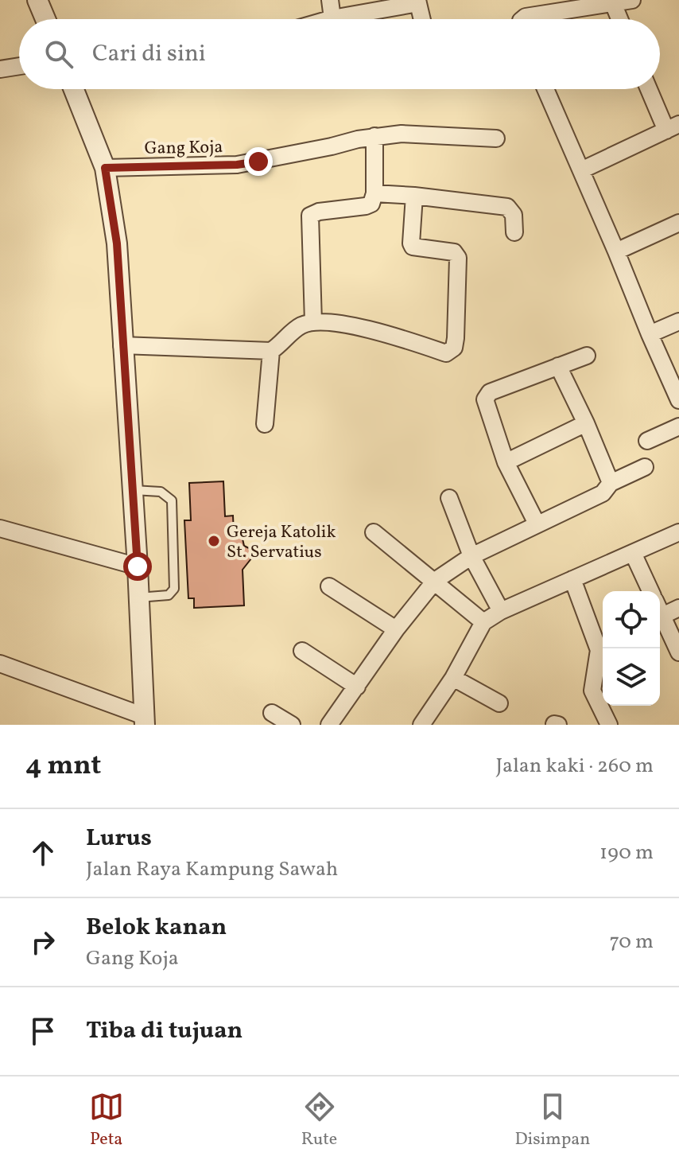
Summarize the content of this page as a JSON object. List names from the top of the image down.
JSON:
{
  "streets": {
    "street": ["Gang Koja"]
  },
  "places": ["Gereja Katolik St. Servatius"],
  "page": {
    "search": "Cari di sini",
    "heading": ["4 mnt", "Jalan kaki · 260 m"],
    "list": [
      ["Lurus", "Jalan Raya Kampung Sawah", "190 m"],
      ["Belok kanan", "Gang Koja", "70 m"],
      "Tiba di tujuan"
    ],
    "nav": ["Peta", "Rute", "Disimpan"]
  }
}
